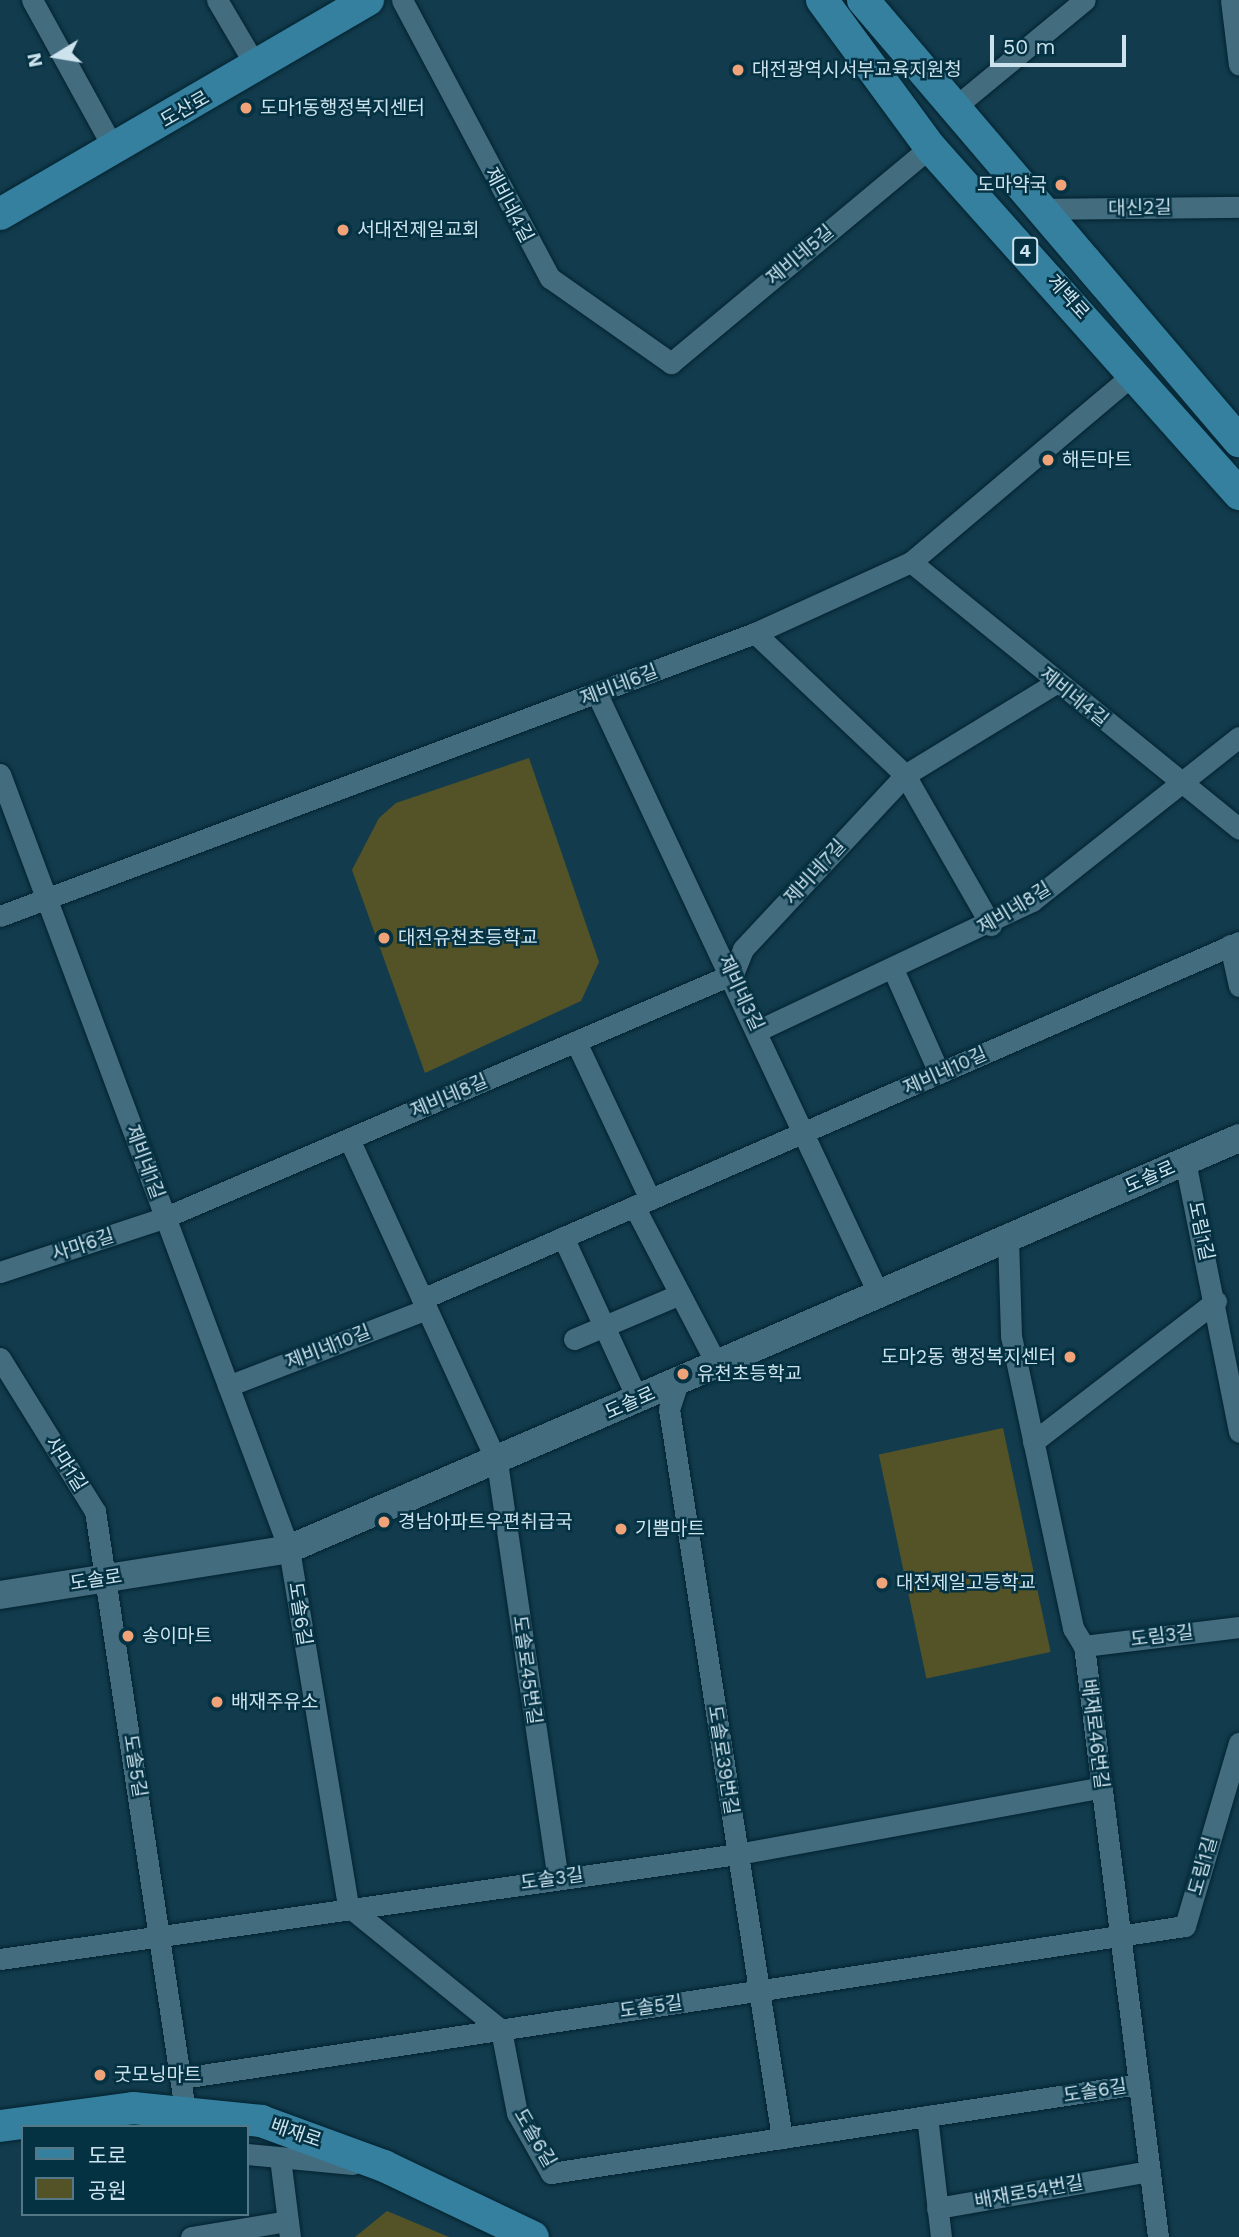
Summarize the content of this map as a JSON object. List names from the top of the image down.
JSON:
{
  "streets": {
    "main road": [
      "도산로",
      "4",
      "계백로",
      "배재로"
    ],
    "street": [
      "제비네4길",
      "대신2길",
      "제비네5길",
      "제비네6길",
      "제비네7길",
      "제비네8길",
      "제비네3길",
      "제비네10길",
      "제비네1길",
      "도솔로",
      "도림1길",
      "사마6길",
      "사마1길",
      "도솔6길",
      "도림3길",
      "도솔로45번길",
      "배재로46번길",
      "도솔로39번길",
      "도솔5길",
      "도솔3길",
      "배재로54번길"
    ]
  },
  "crossings": [
    ["제비네4길", "제비네5길"],
    ["제비네4길", "제비네6길"],
    ["제비네4길", "제비네7길"],
    ["제비네4길", "제비네8길"],
    ["대신2길", "계백로"],
    ["제비네5길", "계백로"],
    ["계백로", "제비네6길"],
    ["제비네6길", "제비네3길"],
    ["제비네6길", "제비네1길"],
    ["제비네7길", "제비네8길"],
    ["제비네7길", "제비네3길"],
    ["제비네8길", "제비네3길"],
    ["제비네8길", "제비네1길"],
    ["제비네8길", "사마6길"],
    ["제비네3길", "제비네10길"],
    ["제비네3길", "도솔로"],
    ["제비네10길", "제비네1길"],
    ["제비네1길", "도솔로"],
    ["제비네1길", "사마6길"],
    ["제비네1길", "도솔6길"],
    ["도솔로", "도림1길"],
    ["도솔로", "사마1길"],
    ["도솔로", "도솔6길"],
    ["도솔로", "도솔로45번길"],
    ["도솔로", "배재로46번길"],
    ["도솔로", "도솔로39번길"],
    ["도솔로", "도솔5길"],
    ["도림1길", "배재로46번길"],
    ["도림1길", "도솔5길"],
    ["사마1길", "도솔5길"],
    ["도솔6길", "배재로46번길"],
    ["도솔6길", "도솔로39번길"],
    ["도솔6길", "도솔5길"],
    ["도솔6길", "도솔3길"],
    ["도림3길", "배재로46번길"],
    ["도솔로45번길", "도솔3길"],
    ["배재로46번길", "도솔5길"],
    ["배재로46번길", "도솔3길"],
    ["배재로46번길", "배재로54번길"],
    ["도솔로39번길", "도솔5길"],
    ["도솔로39번길", "도솔3길"],
    ["도솔5길", "도솔3길"],
    ["도솔5길", "배재로"]
  ],
  "places": [
    "대전광역시서부교육지원청",
    "도마1동행정복지센터",
    "도마약국",
    "서대전제일교회",
    "해든마트",
    "대전유천초등학교",
    "도마2동 행정복지센터",
    "유천초등학교",
    "경남아파트우편취급국",
    "기쁨마트",
    "대전제일고등학교",
    "송이마트",
    "배재주유소",
    "굿모닝마트"
  ],
  "legend": ["도로", "공원"],
  "scale_bar": "50 m",
  "north": "left"
}
